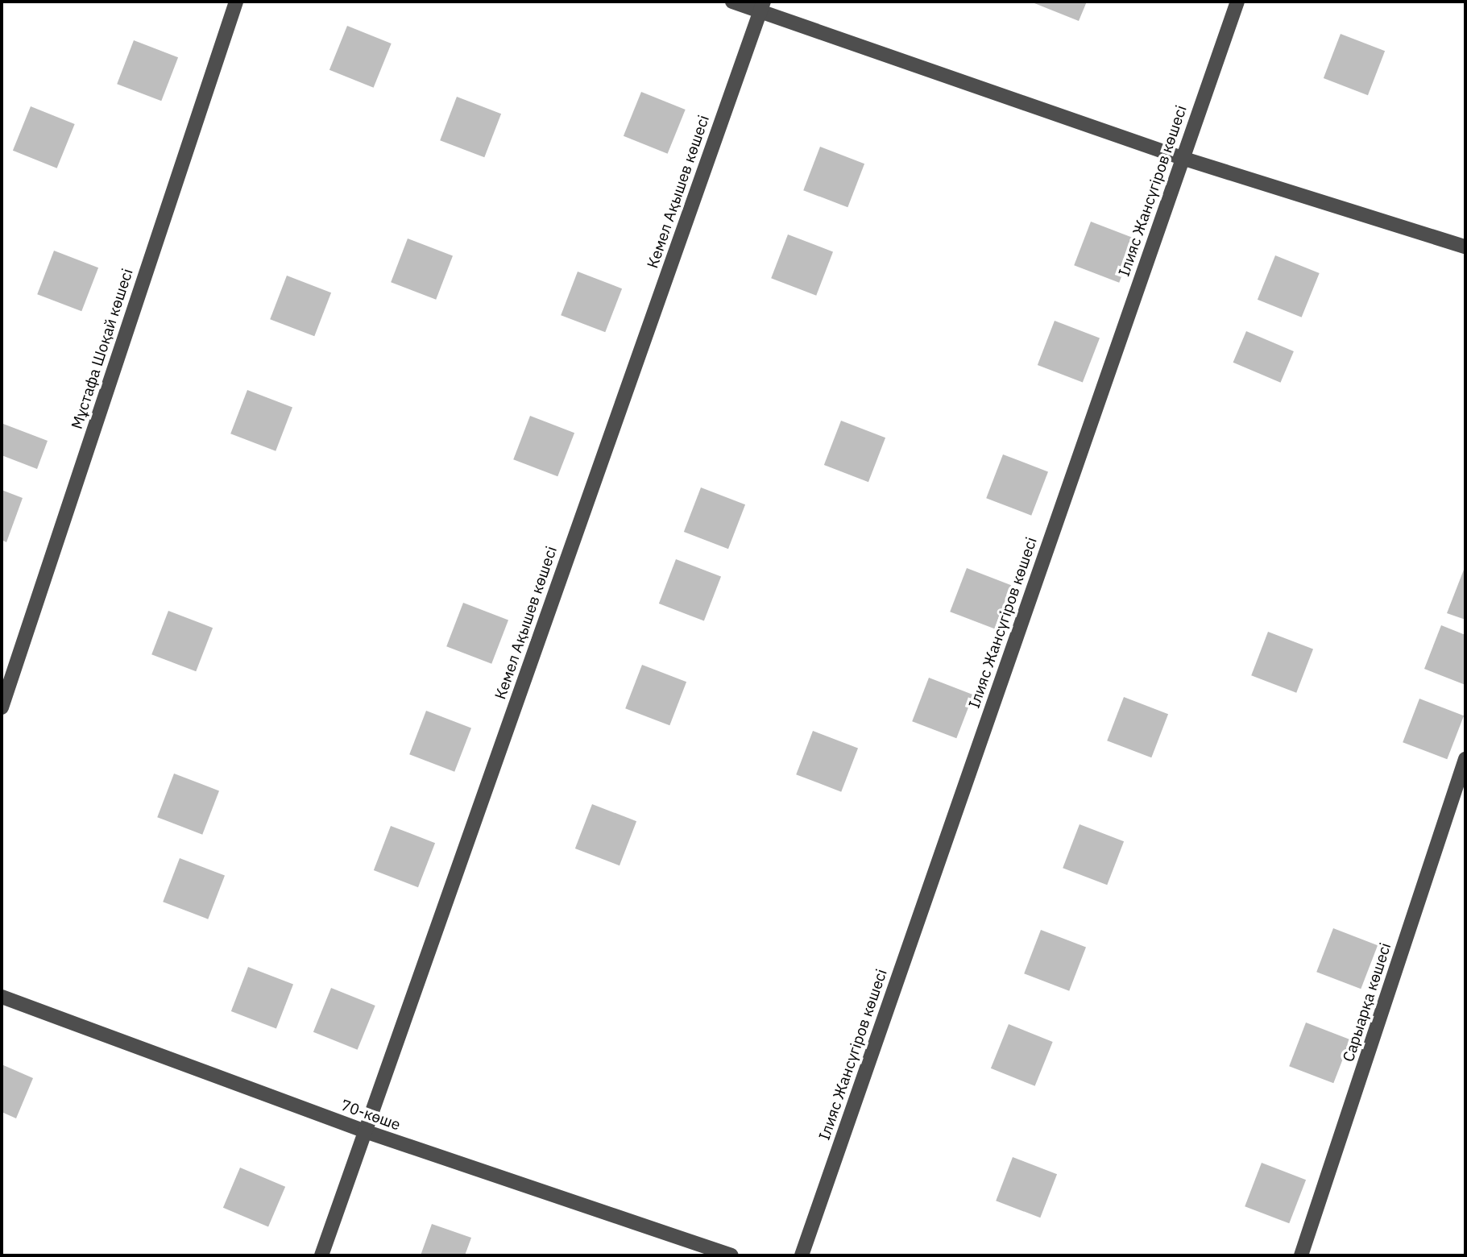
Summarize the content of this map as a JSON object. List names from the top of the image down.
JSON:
{
  "streets": {
    "street": [
      "Ілияс Жансүгіров көшесі",
      "Кемел Ақышев көшесі",
      "Мұстафа Шоқай көшесі",
      "Сарыарқа көшесі",
      "70-көше"
    ]
  },
  "crossings": [
    ["Кемел Ақышев көшесі", "70-көше"]
  ]
}
